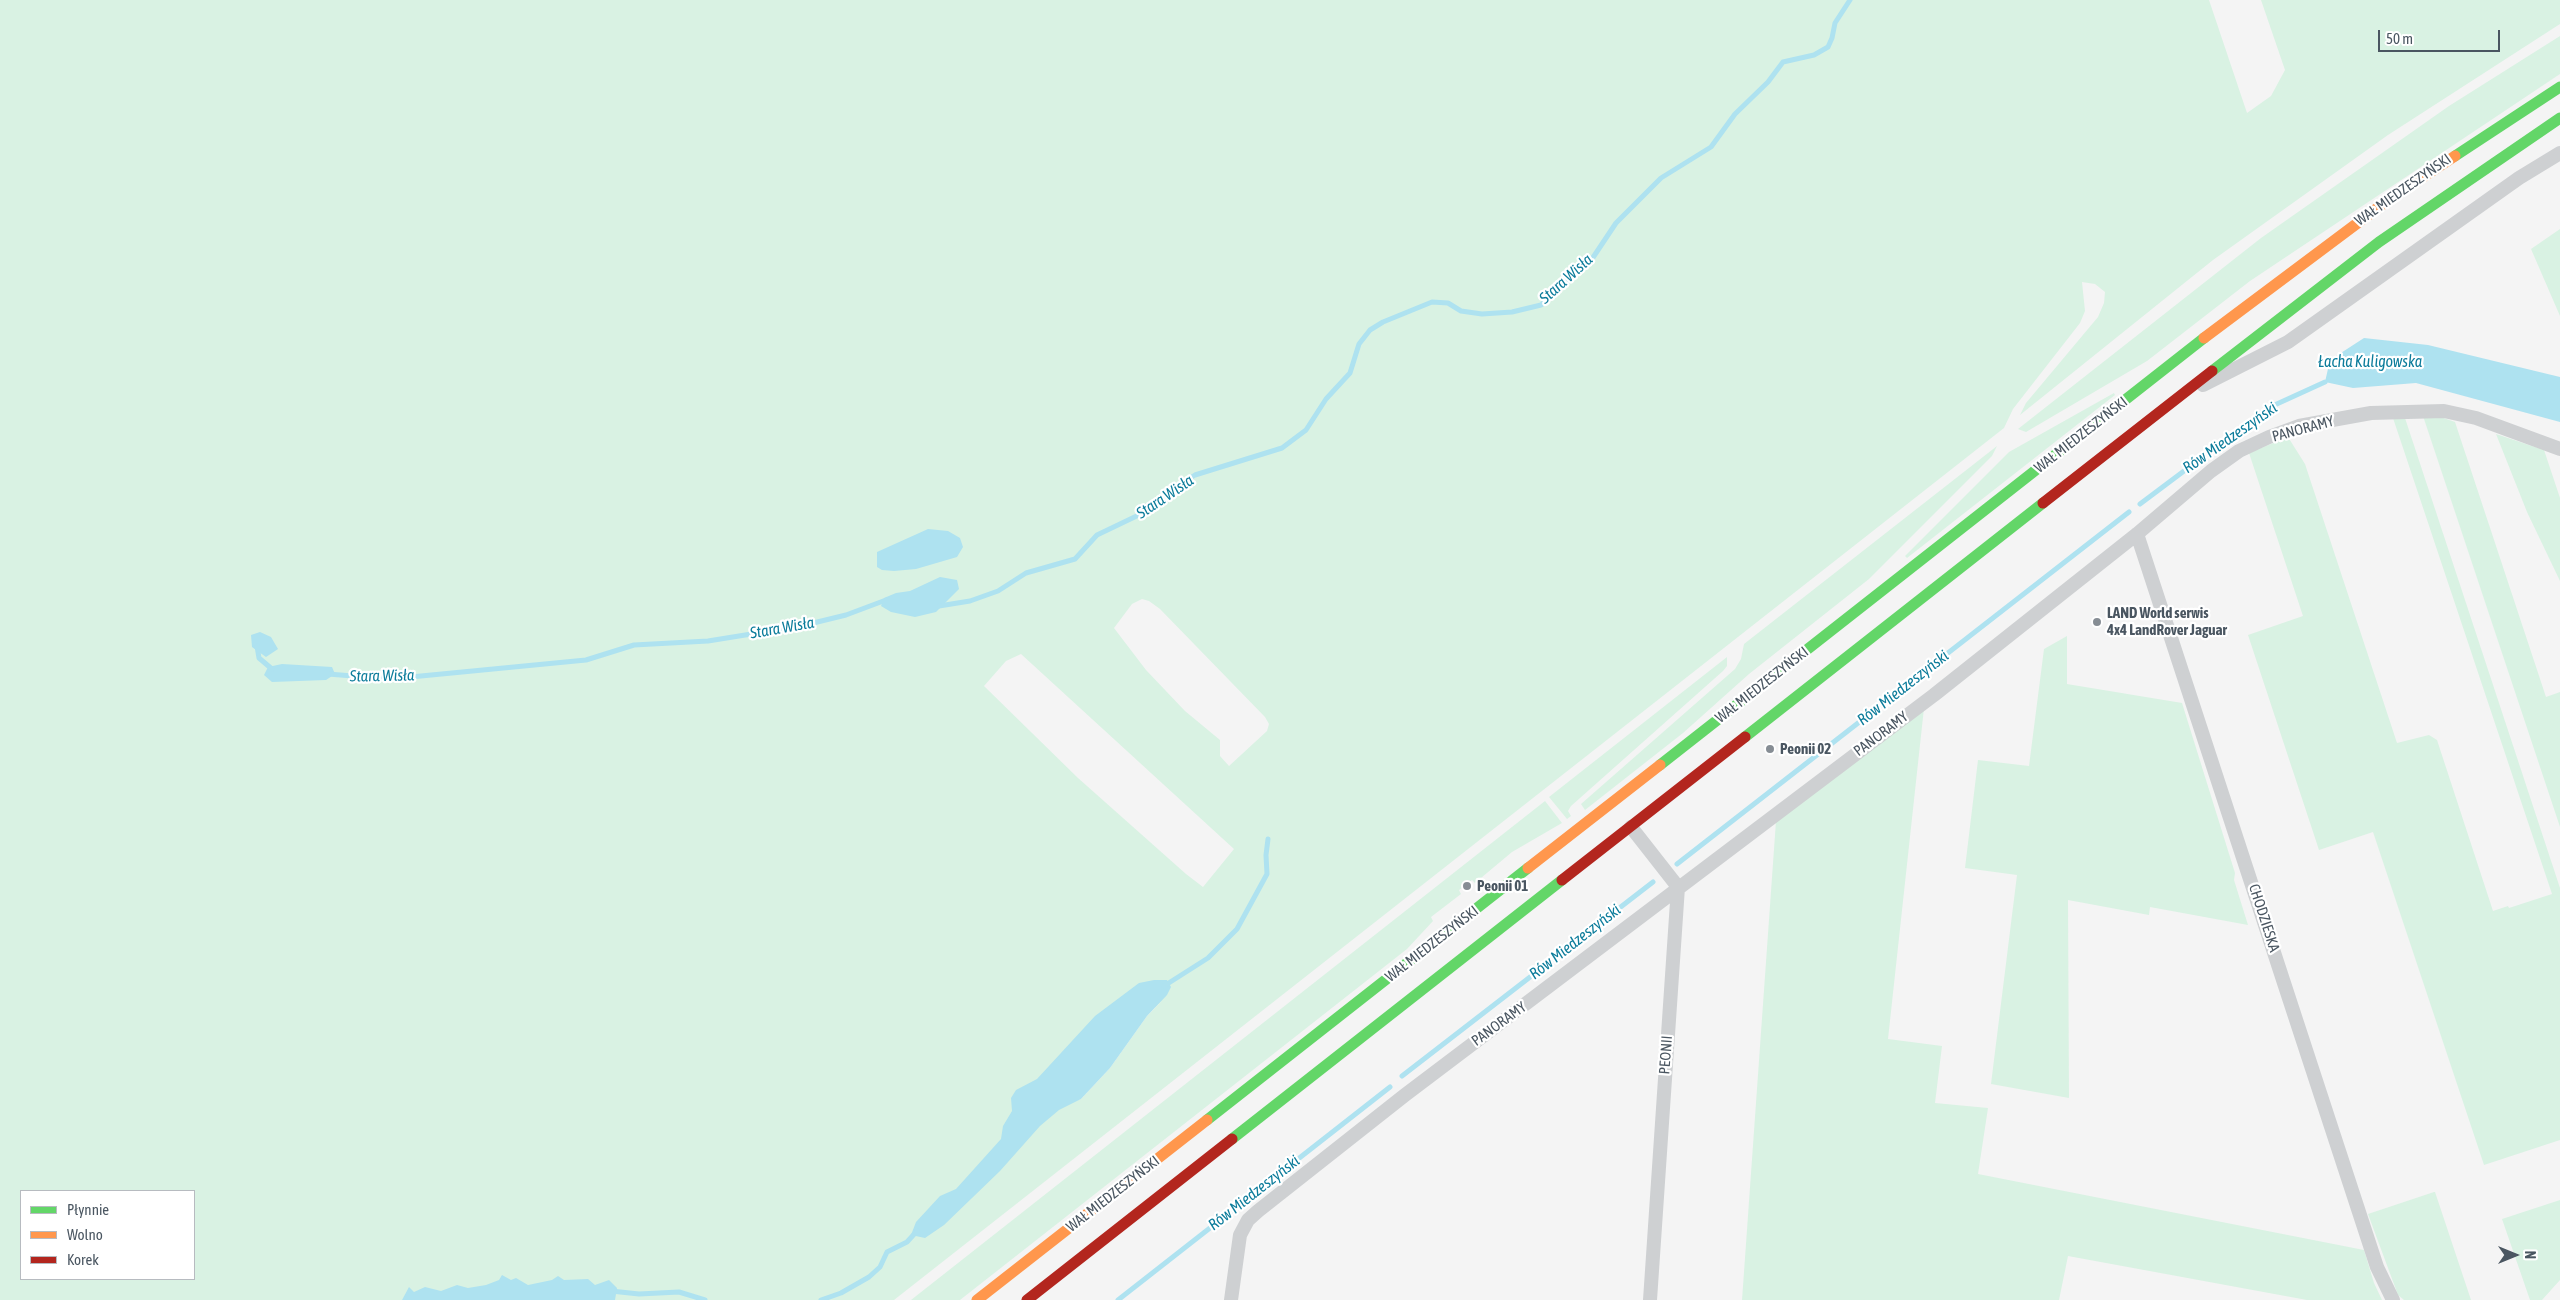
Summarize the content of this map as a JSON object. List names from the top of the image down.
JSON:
{
  "streets": {
    "main road": ["WAŁ MIEDZESZYŃSKI"],
    "street": ["PANORAMY", "CHODZIESKA", "PEONII"]
  },
  "crossings": [
    ["PANORAMY", "CHODZIESKA"],
    ["PANORAMY", "PEONII"]
  ],
  "water": ["Stara Wisła", "Łacha Kuligowska", "Rów Miedzeszyński"],
  "places": ["LAND World serwis 4x4 LandRover Jaguar", "Peonii 02", "Peonii 01"],
  "legend": ["Płynnie", "Wolno", "Korek"],
  "scale_bar": "50 m",
  "north": "right"
}
